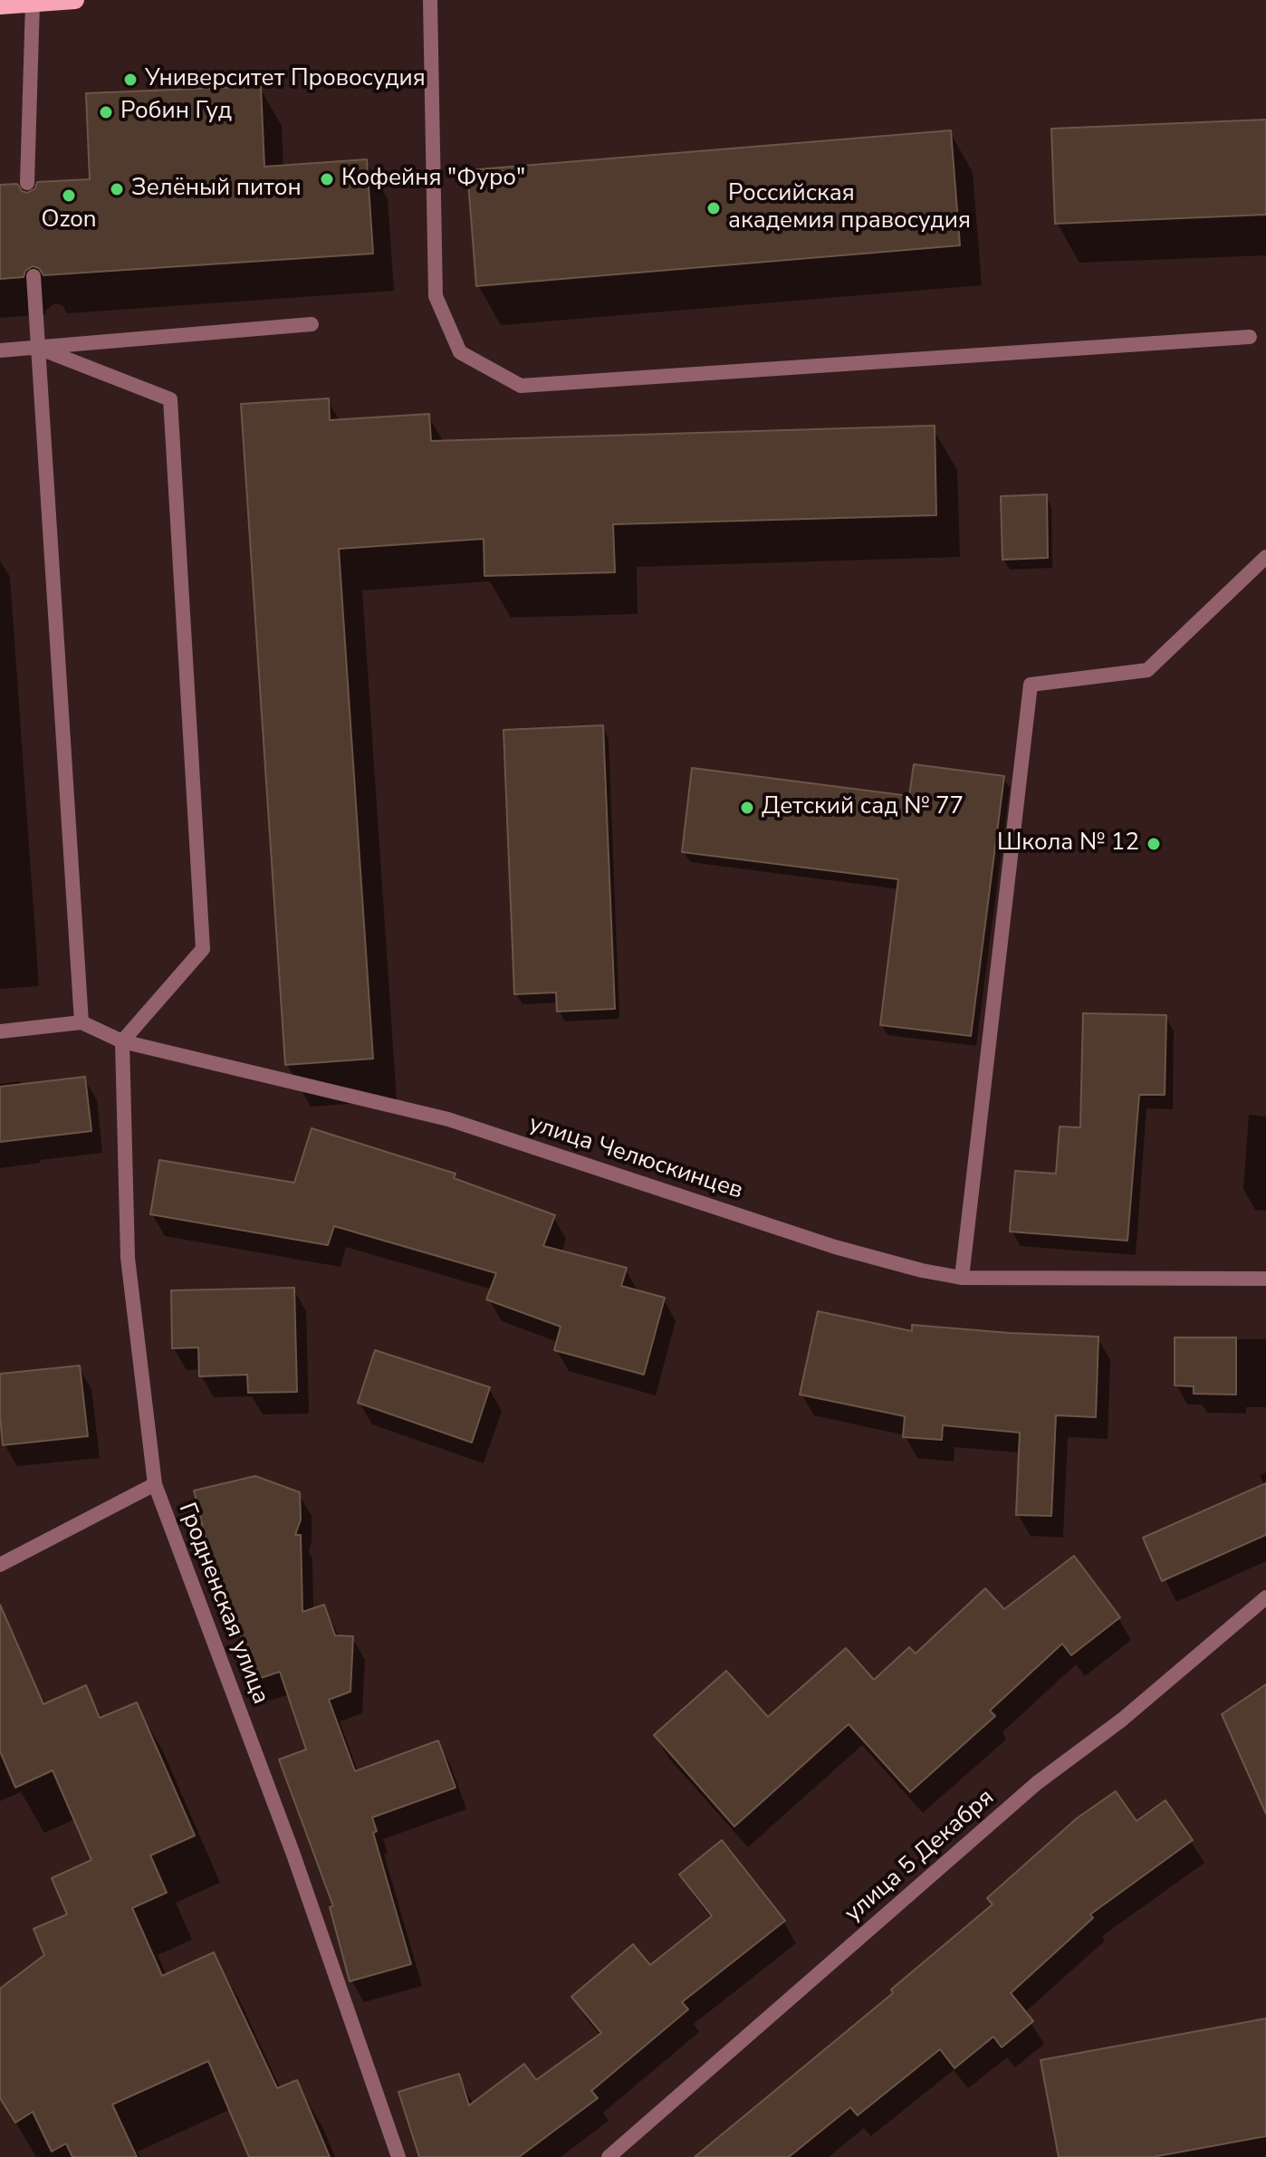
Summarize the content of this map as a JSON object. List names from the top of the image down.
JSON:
{
  "streets": {
    "street": ["улица Челюскинцев", "Гродненская улица", "улица 5 Декабря"]
  },
  "crossings": [
    ["улица Челюскинцев", "Гродненская улица"]
  ],
  "places": [
    "Университет Провосудия",
    "Робин Гуд",
    "Кофейня \"Фуро\"",
    "Зелёный питон",
    "Ozon",
    "Российская академия правосудия",
    "Детский сад № 77",
    "Школа № 12"
  ]
}
